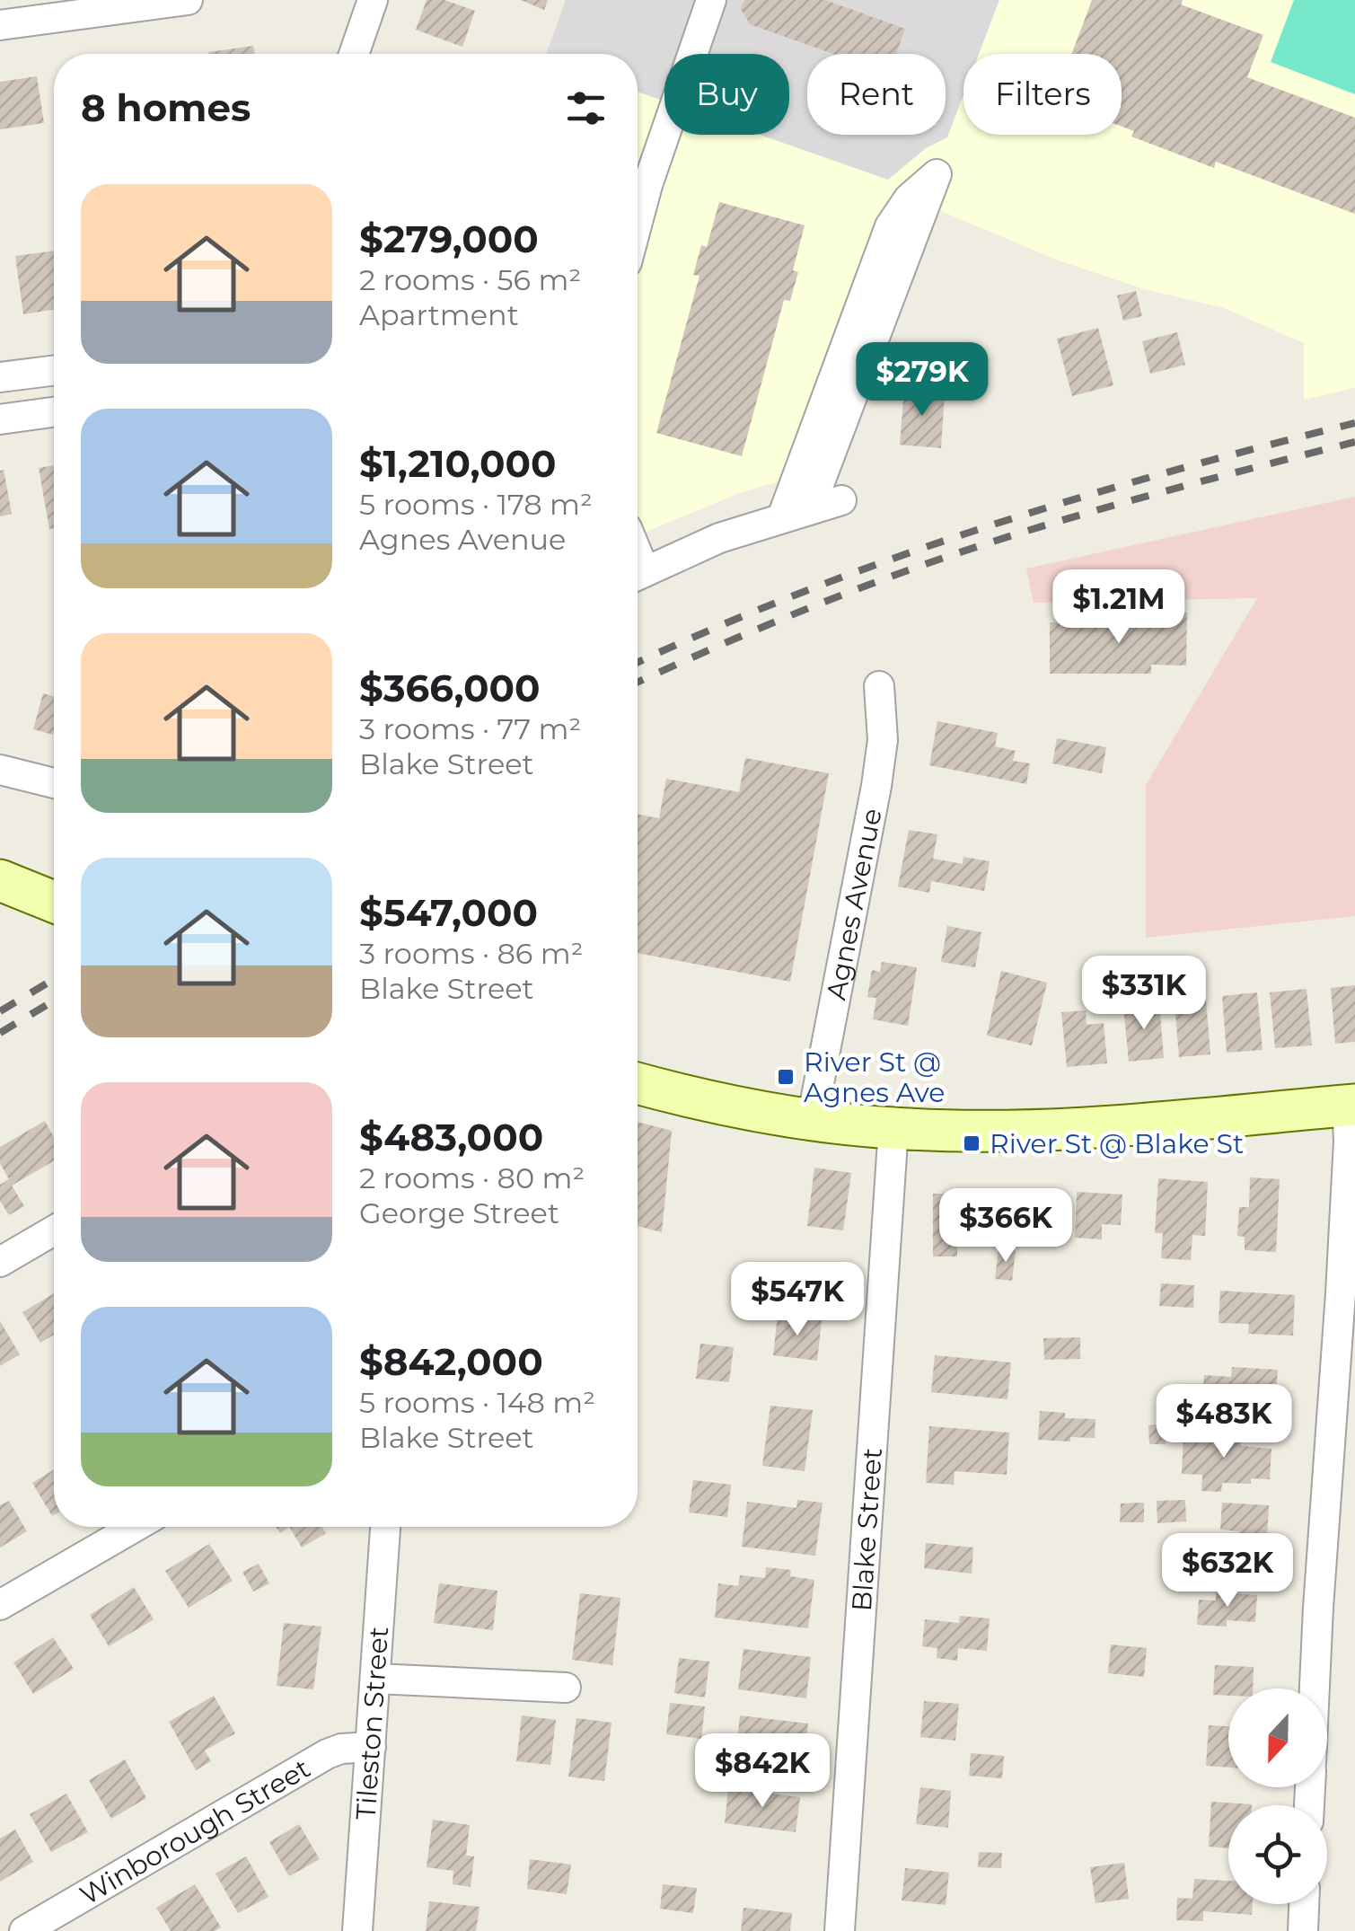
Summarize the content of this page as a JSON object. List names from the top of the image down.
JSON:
{
  "streets": {
    "street": [
      "Agnes Avenue",
      "Blake Street",
      "Tileston Street",
      "Winborough Street"
    ]
  },
  "crossings": [
    ["Tileston Street", "Winborough Street"]
  ],
  "places": {
    "transit": ["River St @ Agnes Ave", "River St @ Blake St"]
  },
  "north": "bottom",
  "page": {
    "chip": ["Buy", "Rent", "Filters"],
    "heading": "8 homes",
    "list": [
      {
        "name": "$279,000",
        "note": "2 rooms · 56 m² · Apartment"
      },
      {
        "name": "$1,210,000",
        "note": "5 rooms · 178 m² · Agnes Avenue"
      },
      {
        "name": "$366,000",
        "note": "3 rooms · 77 m² · Blake Street"
      },
      {
        "name": "$547,000",
        "note": "3 rooms · 86 m² · Blake Street"
      },
      {
        "name": "$483,000",
        "note": "2 rooms · 80 m² · George Street"
      },
      {
        "name": "$842,000",
        "note": "5 rooms · 148 m² · Blake Street"
      }
    ],
    "price": [
      "$279K",
      "$1.21M",
      "$331K",
      "$366K",
      "$547K",
      "$483K",
      "$632K",
      "$842K"
    ]
  }
}
